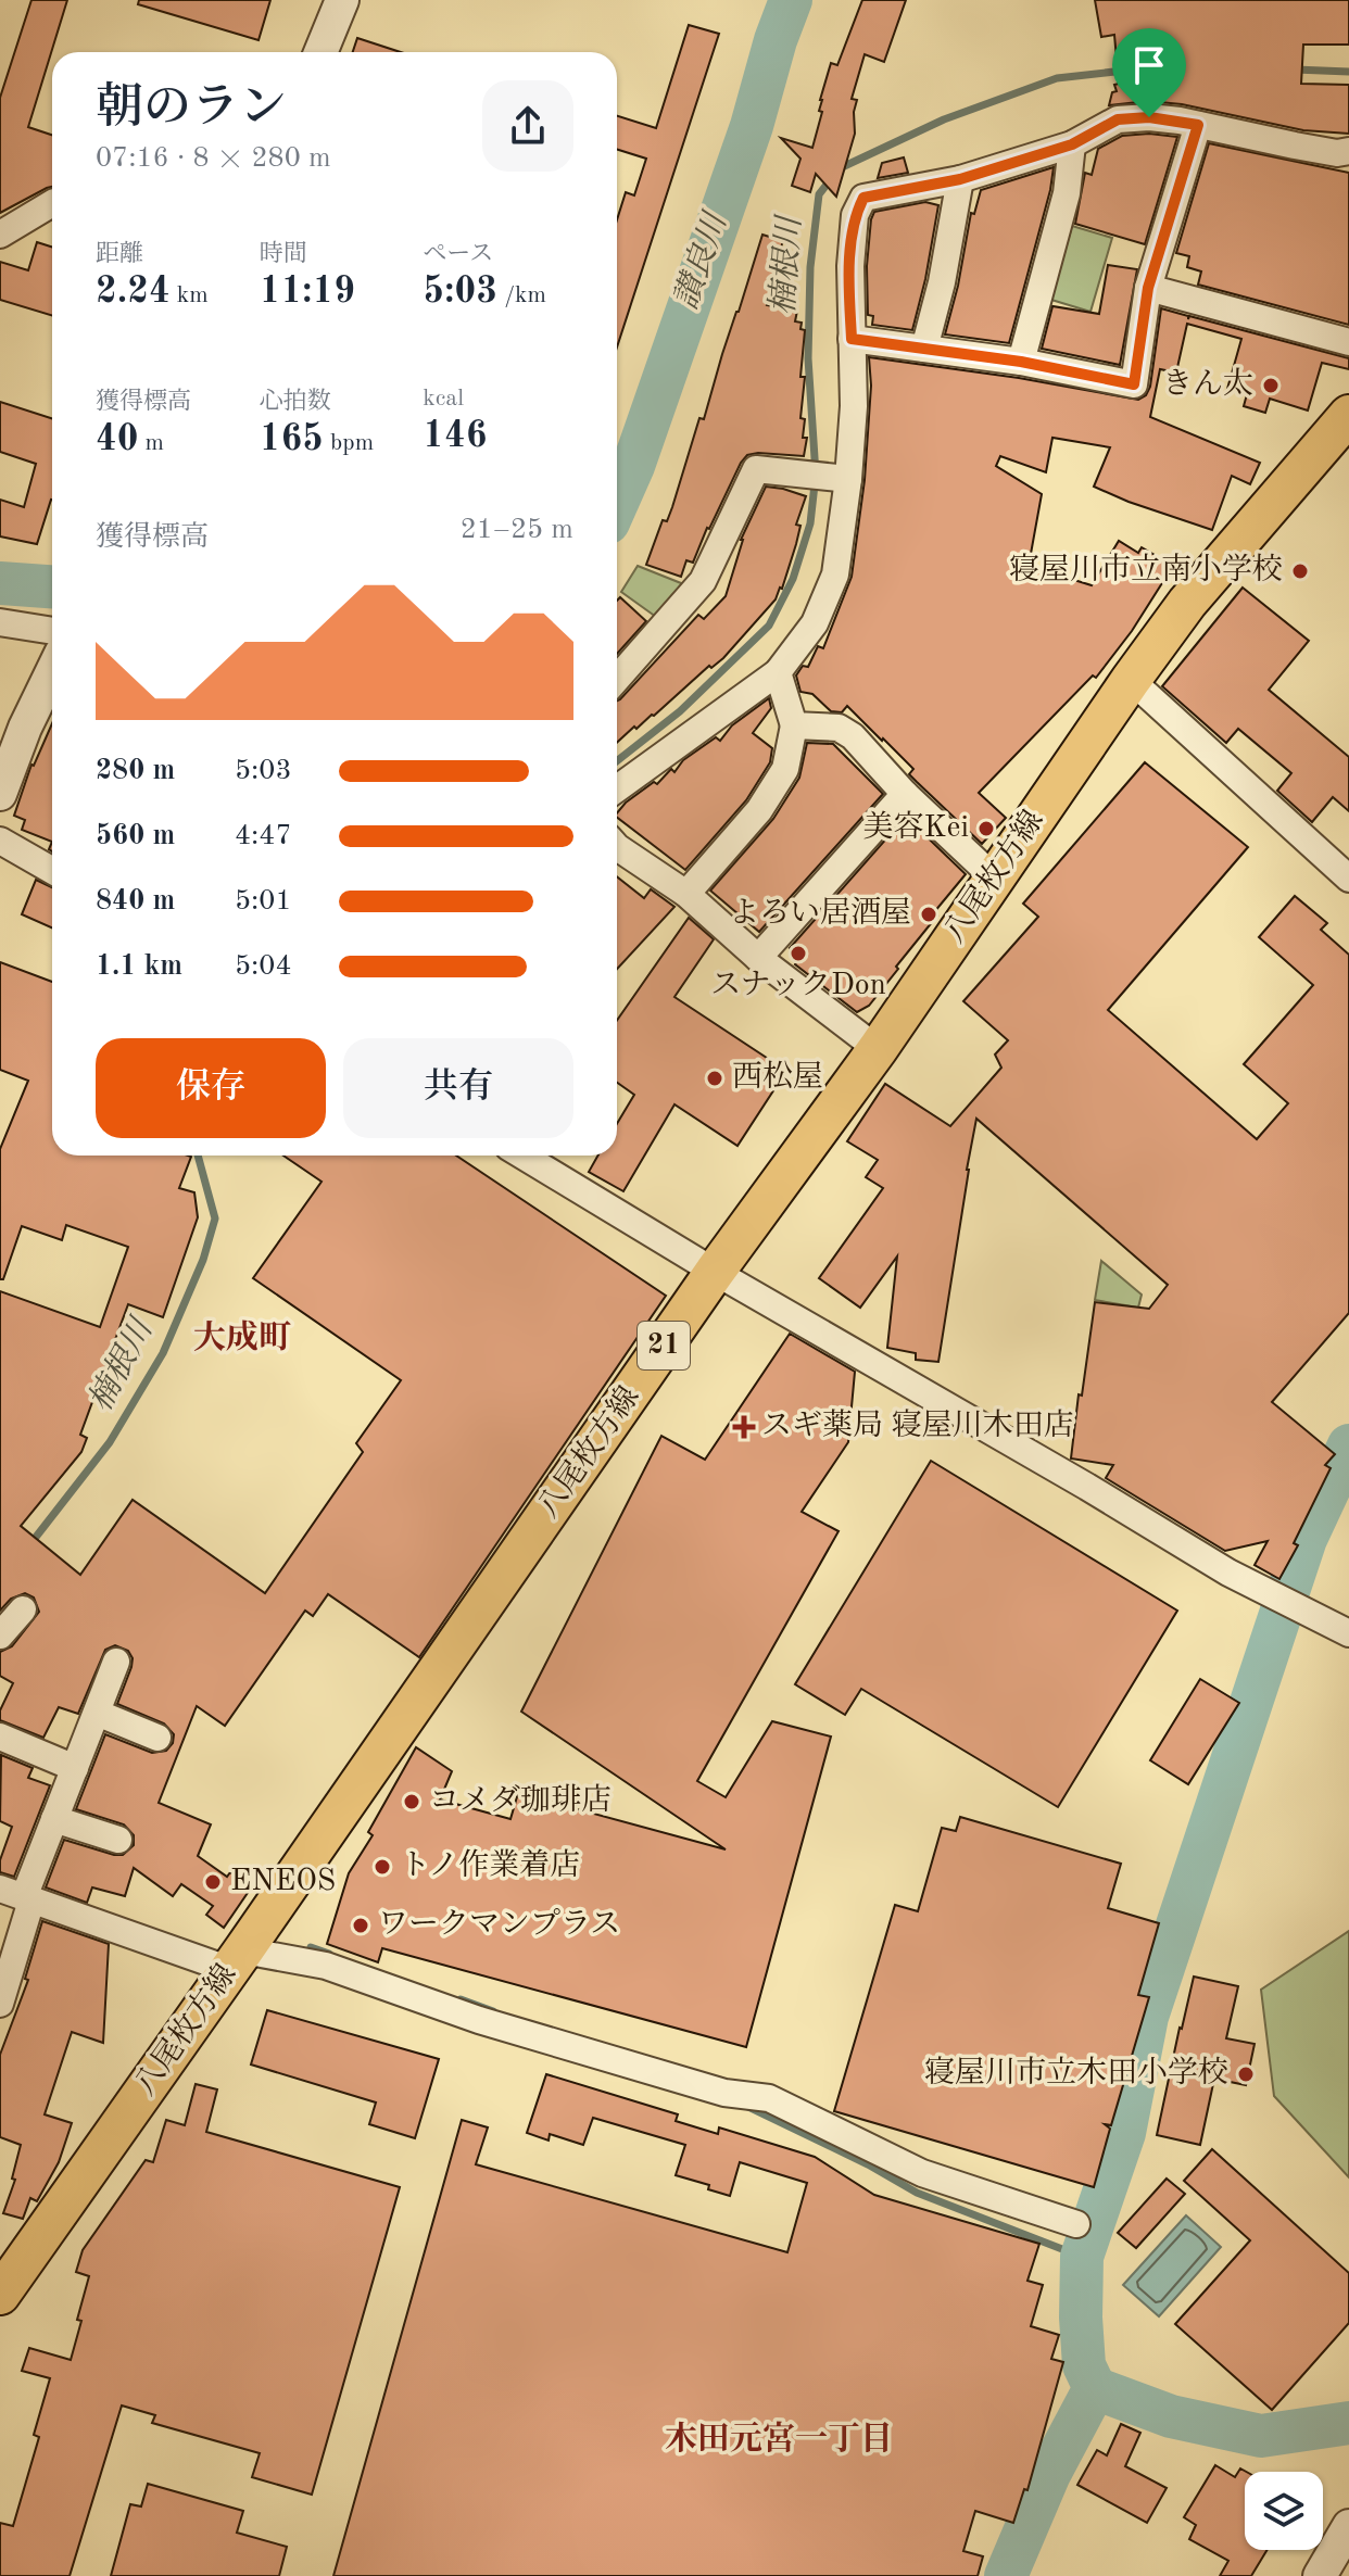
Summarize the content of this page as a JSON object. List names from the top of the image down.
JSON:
{
  "streets": {
    "main road": ["八尾枚方線", "21"]
  },
  "districts": ["大成町", "木田元宮一丁目"],
  "water": ["讃良川", "楠根川"],
  "places": {
    "other": [
      "きん太",
      "寝屋川市立南小学校",
      "美容Kei",
      "よろい居酒屋",
      "スナックDon",
      "西松屋",
      "コメダ珈琲店",
      "トノ作業着店",
      "ENEOS",
      "ワークマンプラス",
      "寝屋川市立木田小学校"
    ],
    "health": ["スギ薬局 寝屋川木田店"]
  },
  "page": {
    "heading": ["朝のラン", "07:16 · 8 × 280 m"],
    "stats": [
      ["距離", "2.24 km"],
      ["時間", "11:19"],
      ["ペース", "5:03 /km"],
      ["獲得標高", "40 m"],
      ["心拍数", "165 bpm"],
      ["kcal", "146"]
    ],
    "chart": ["獲得標高", "21–25 m"],
    "list": [
      {
        "name": "280 m",
        "note": "5:03"
      },
      {
        "name": "560 m",
        "note": "4:47"
      },
      {
        "name": "840 m",
        "note": "5:01"
      },
      {
        "name": "1.1 km",
        "note": "5:04"
      }
    ],
    "buttons": ["保存", "共有"]
  }
}
